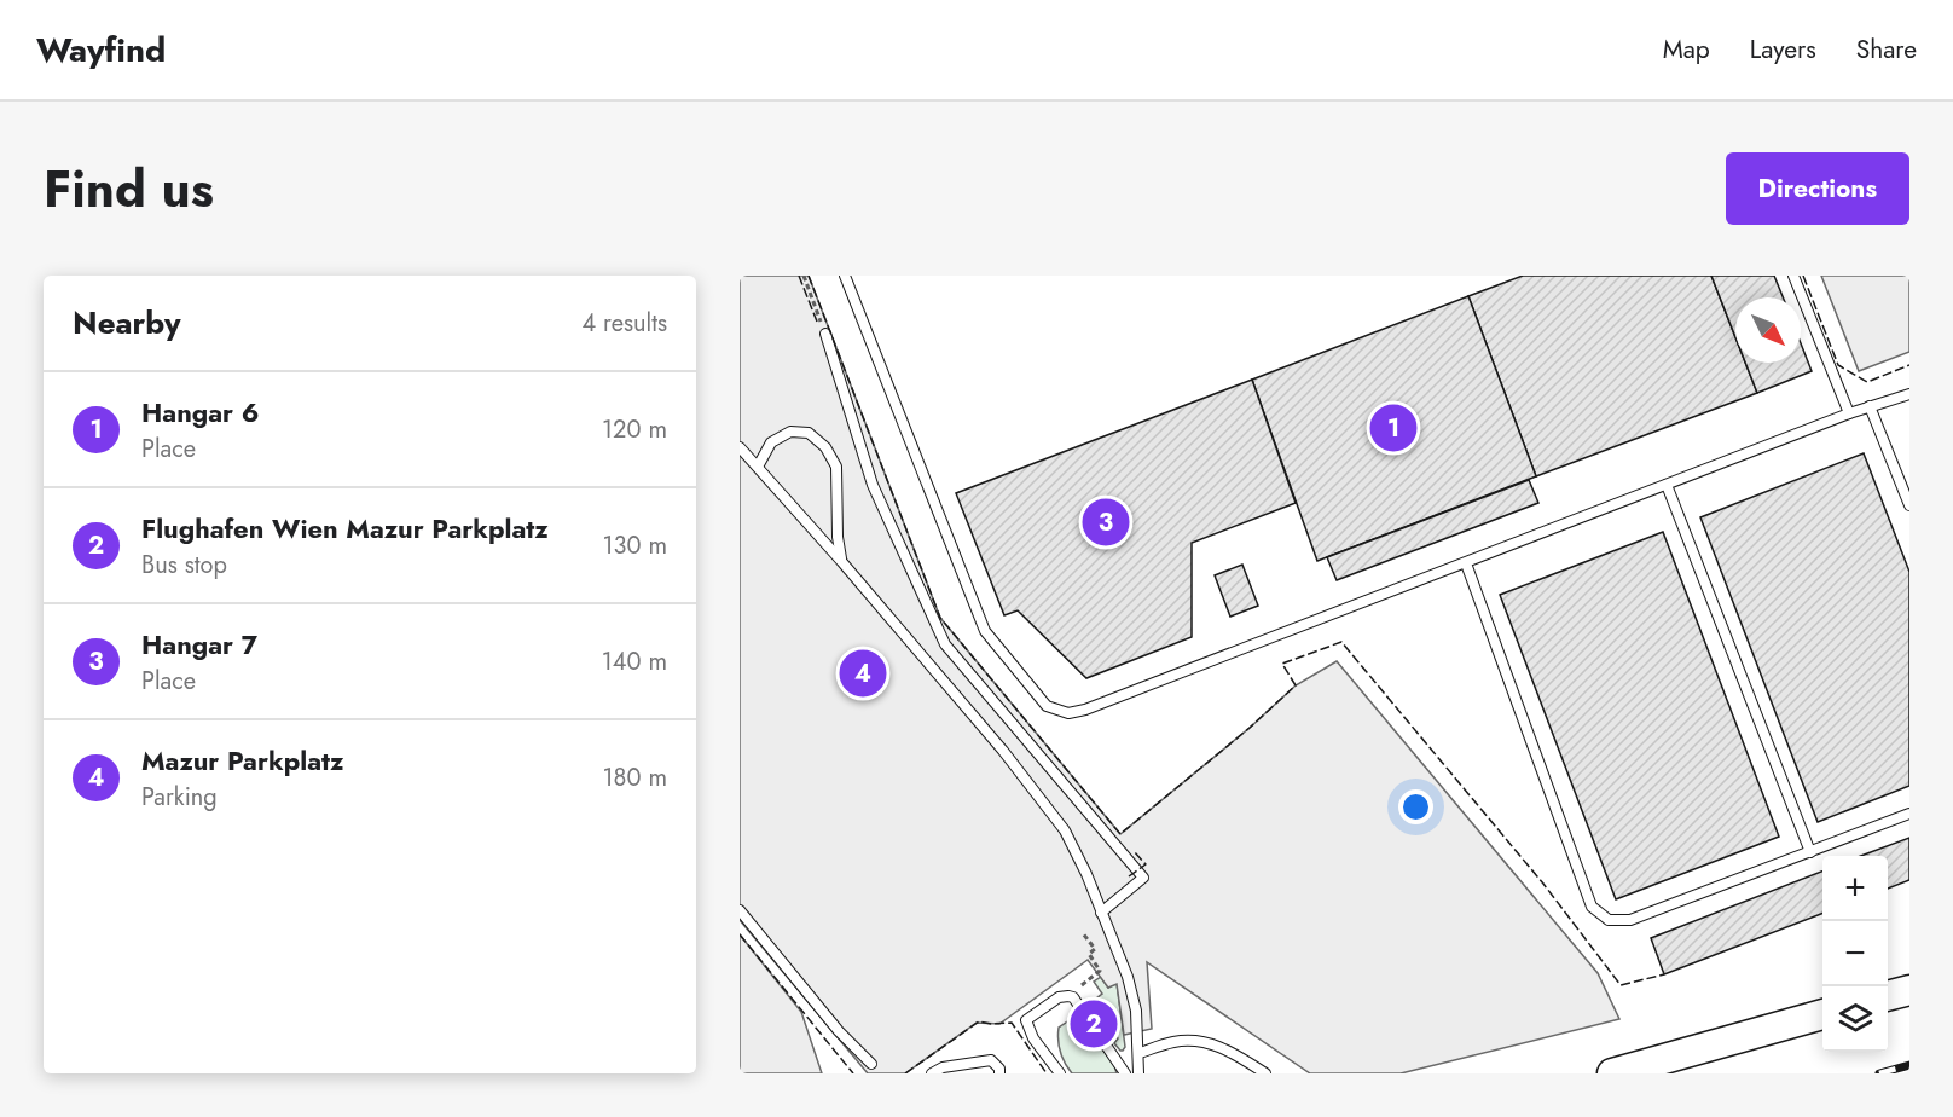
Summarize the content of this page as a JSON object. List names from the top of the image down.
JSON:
{
  "north": "bottom right",
  "page": {
    "header": "Wayfind",
    "nav": ["Map", "Layers", "Share"],
    "title": "Find us",
    "buttons": "Directions",
    "heading": ["Nearby", "4 results"],
    "list": [
      {
        "mark": "1",
        "name": "Hangar 6",
        "note": "Place",
        "value": "120 m"
      },
      {
        "mark": "2",
        "name": "Flughafen Wien Mazur Parkplatz",
        "note": "Bus stop",
        "value": "130 m"
      },
      {
        "mark": "3",
        "name": "Hangar 7",
        "note": "Place",
        "value": "140 m"
      },
      {
        "mark": "4",
        "name": "Mazur Parkplatz",
        "note": "Parking",
        "value": "180 m"
      }
    ],
    "pins": [
      "1",
      "3",
      "4",
      "2"
    ],
    "map_buttons": ["+", "−"]
  }
}
